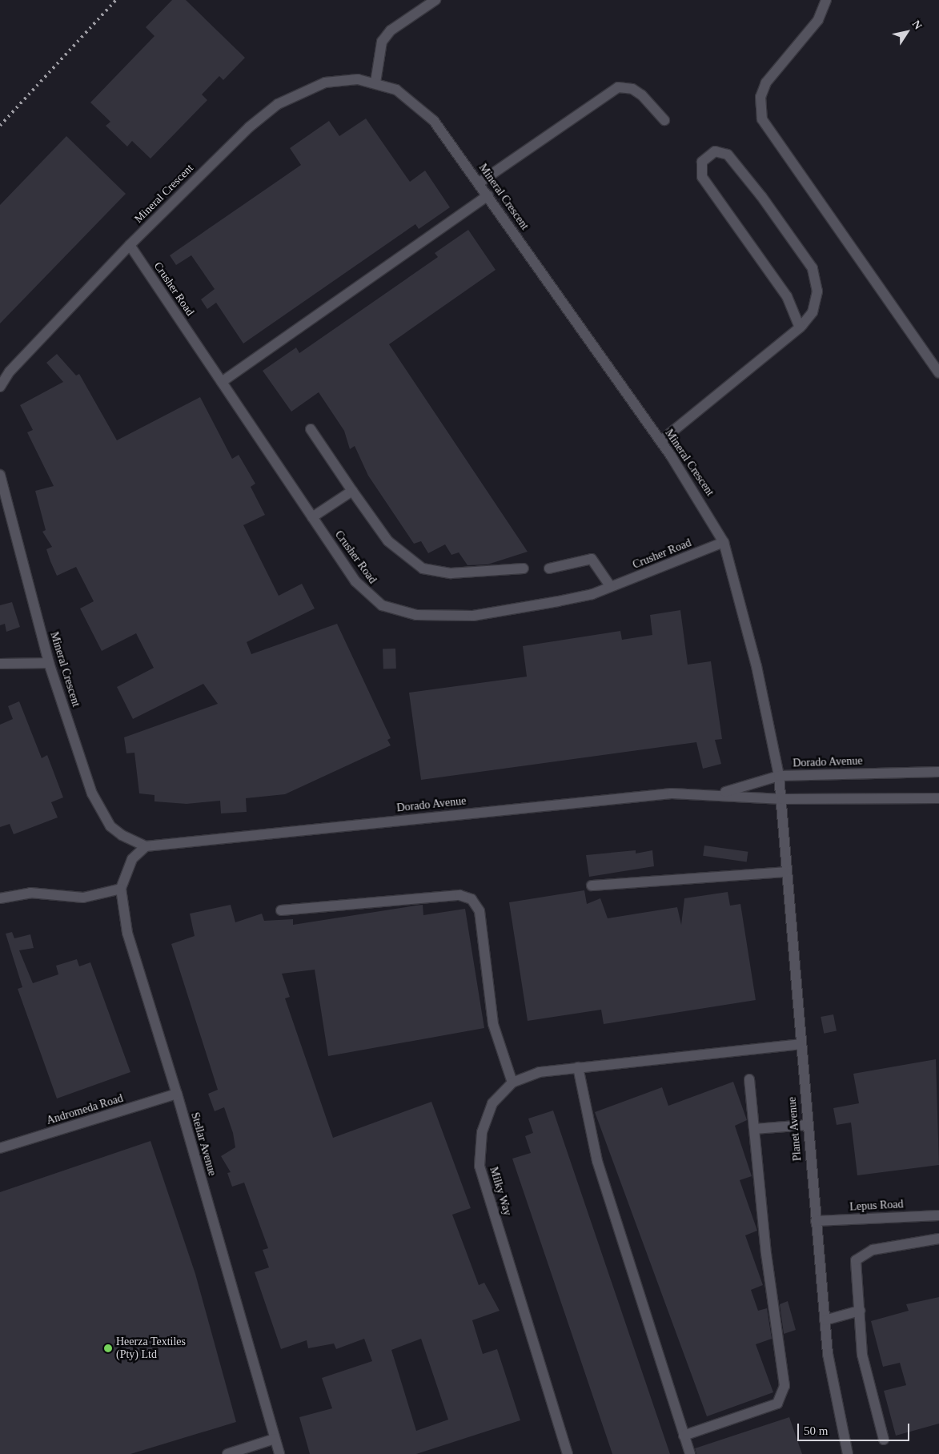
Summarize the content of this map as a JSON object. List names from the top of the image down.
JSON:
{
  "streets": {
    "street": [
      "Mineral Crescent",
      "Crusher Road",
      "Dorado Avenue",
      "Andromeda Road",
      "Planet Avenue",
      "Stellar Avenue",
      "Milky Way",
      "Lepus Road"
    ]
  },
  "crossings": [
    ["Mineral Crescent", "Crusher Road"],
    ["Mineral Crescent", "Dorado Avenue"],
    ["Mineral Crescent", "Planet Avenue"],
    ["Mineral Crescent", "Stellar Avenue"],
    ["Dorado Avenue", "Planet Avenue"],
    ["Dorado Avenue", "Stellar Avenue"],
    ["Andromeda Road", "Stellar Avenue"],
    ["Planet Avenue", "Lepus Road"]
  ],
  "places": ["Heerza Textiles (Pty) Ltd"],
  "scale_bar": "50 m",
  "north": "top right"
}
